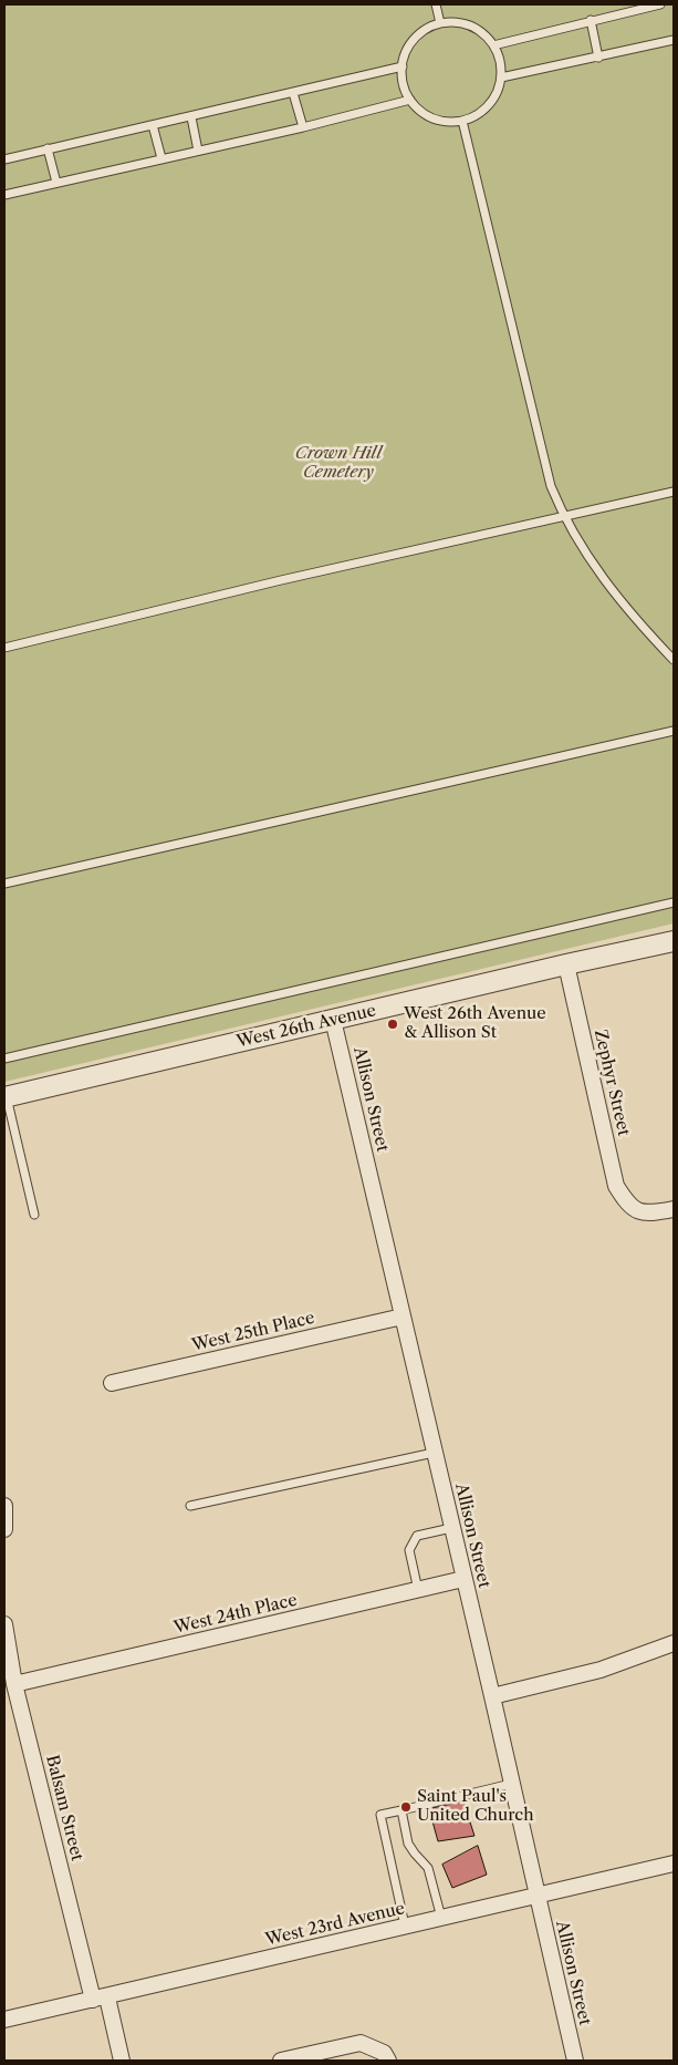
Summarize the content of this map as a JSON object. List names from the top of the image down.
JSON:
{
  "streets": {
    "street": [
      "West 26th Avenue",
      "Zephyr Street",
      "Allison Street",
      "West 25th Place",
      "West 24th Place",
      "Balsam Street",
      "West 23rd Avenue"
    ]
  },
  "crossings": [
    ["West 26th Avenue", "Zephyr Street"],
    ["West 26th Avenue", "Allison Street"],
    ["Allison Street", "West 25th Place"],
    ["Allison Street", "West 24th Place"],
    ["Allison Street", "West 23rd Avenue"],
    ["West 24th Place", "Balsam Street"],
    ["Balsam Street", "West 23rd Avenue"]
  ],
  "parks": ["Crown Hill Cemetery"],
  "places": ["West 26th Avenue & Allison St", "Saint Paul's United Church"]
}
